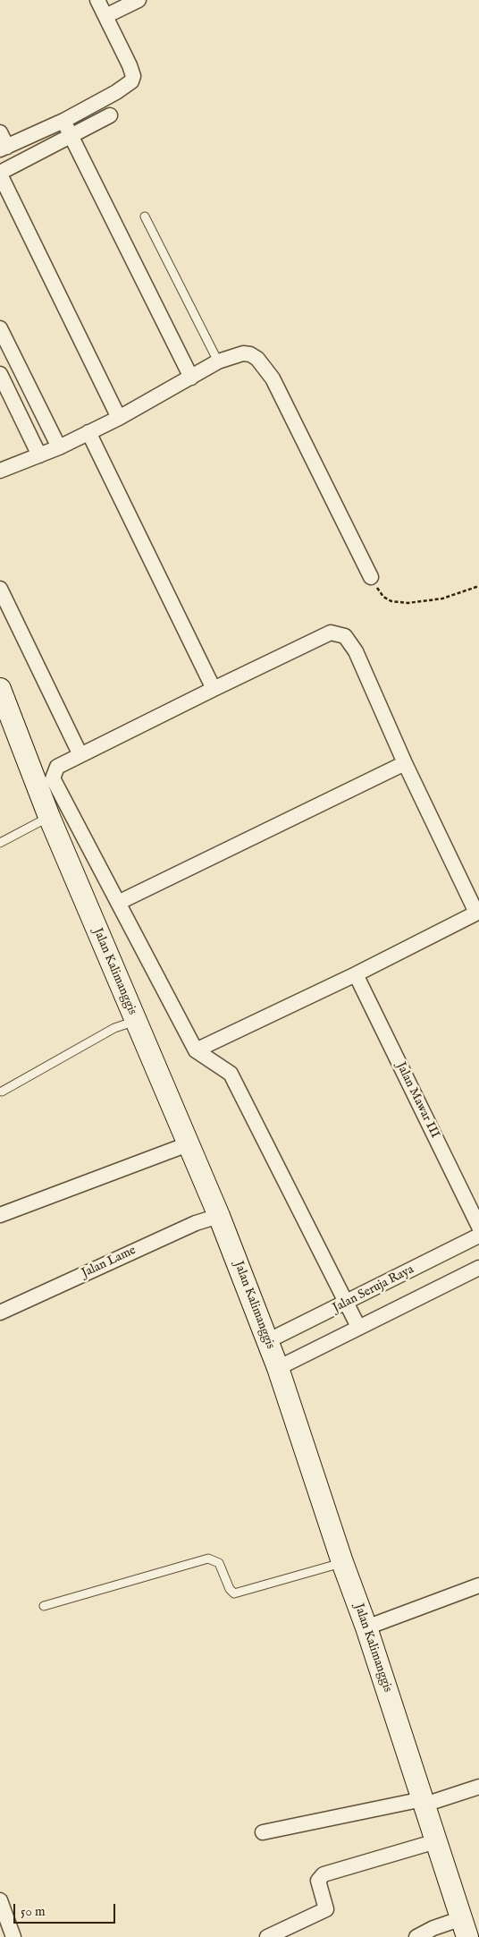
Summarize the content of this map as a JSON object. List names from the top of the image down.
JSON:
{
  "streets": {
    "main road": ["Jalan Kalimanggis"],
    "street": ["Jalan Mawar III", "Jalan Lame", "Jalan Seruja Raya"]
  },
  "crossings": [
    ["Jalan Kalimanggis", "Jalan Lame"],
    ["Jalan Kalimanggis", "Jalan Seruja Raya"]
  ],
  "scale_bar": "50 m"
}
